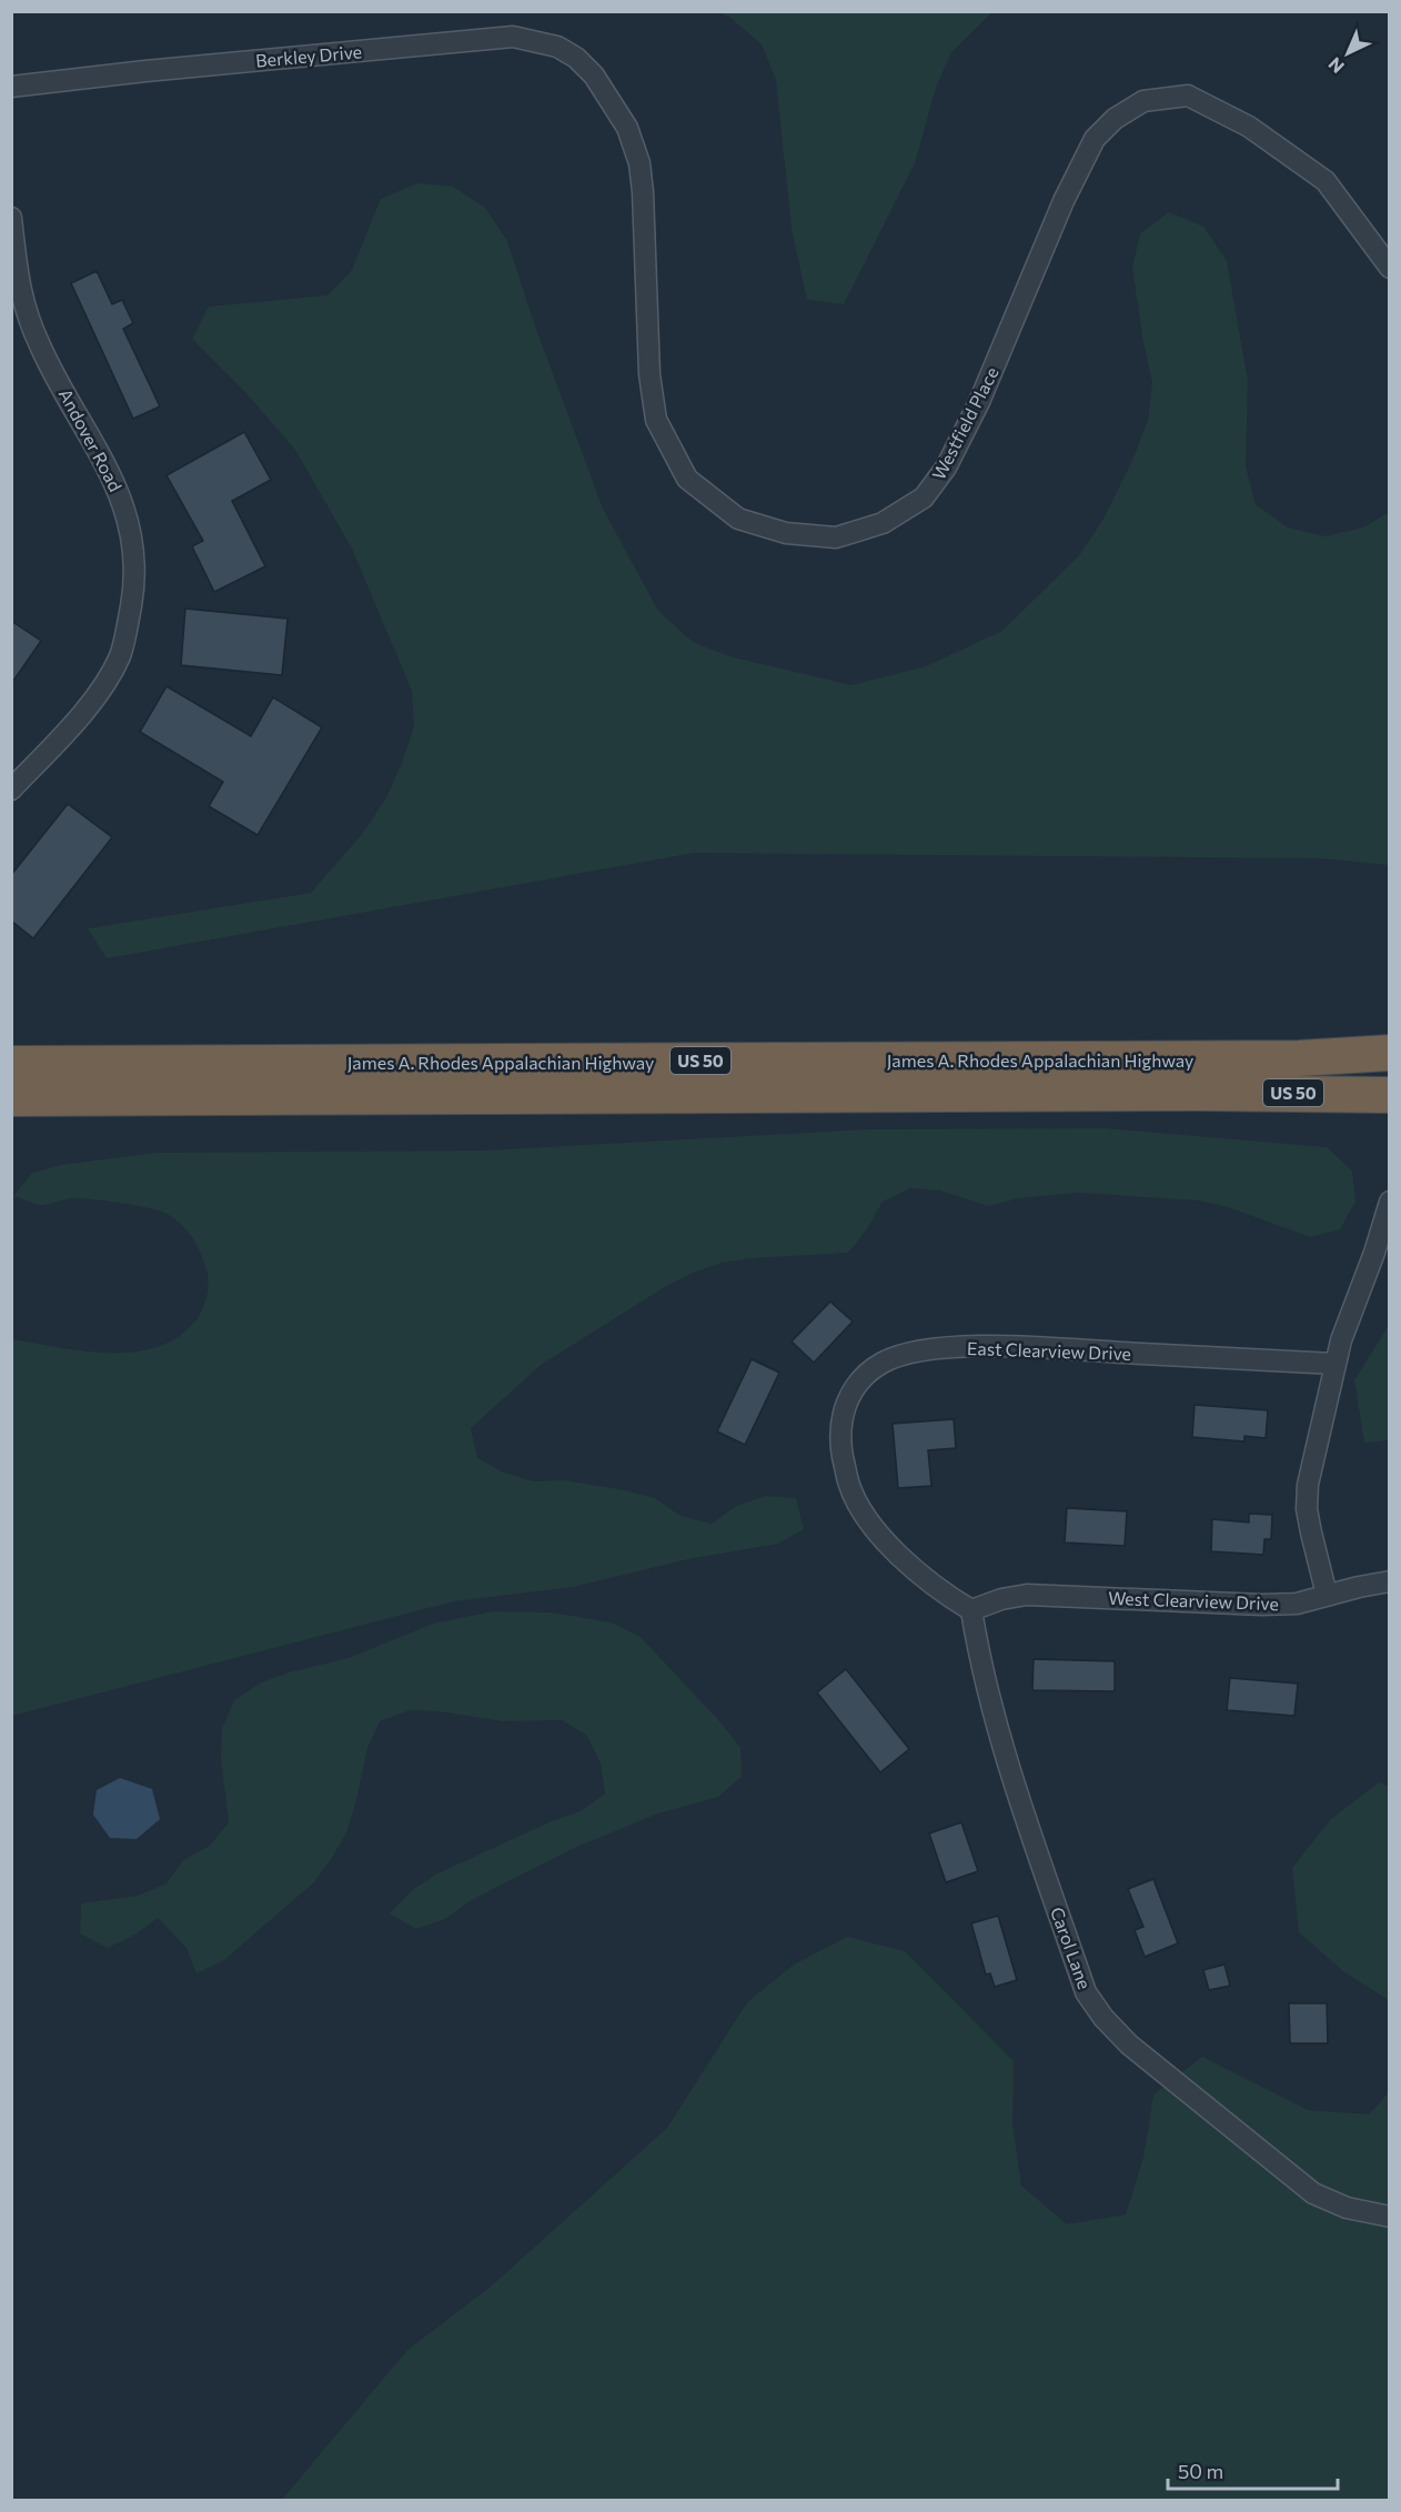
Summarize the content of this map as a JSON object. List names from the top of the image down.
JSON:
{
  "streets": {
    "highway": ["James A. Rhodes Appalachian Highway", "US 50"],
    "street": [
      "Berkley Drive",
      "Westfield Place",
      "Andover Road",
      "East Clearview Drive",
      "West Clearview Drive",
      "Carol Lane"
    ]
  },
  "crossings": [
    ["Berkley Drive", "Westfield Place"],
    ["East Clearview Drive", "West Clearview Drive"],
    ["East Clearview Drive", "Carol Lane"],
    ["West Clearview Drive", "Carol Lane"]
  ],
  "scale_bar": "50 m",
  "north": "bottom left"
}
